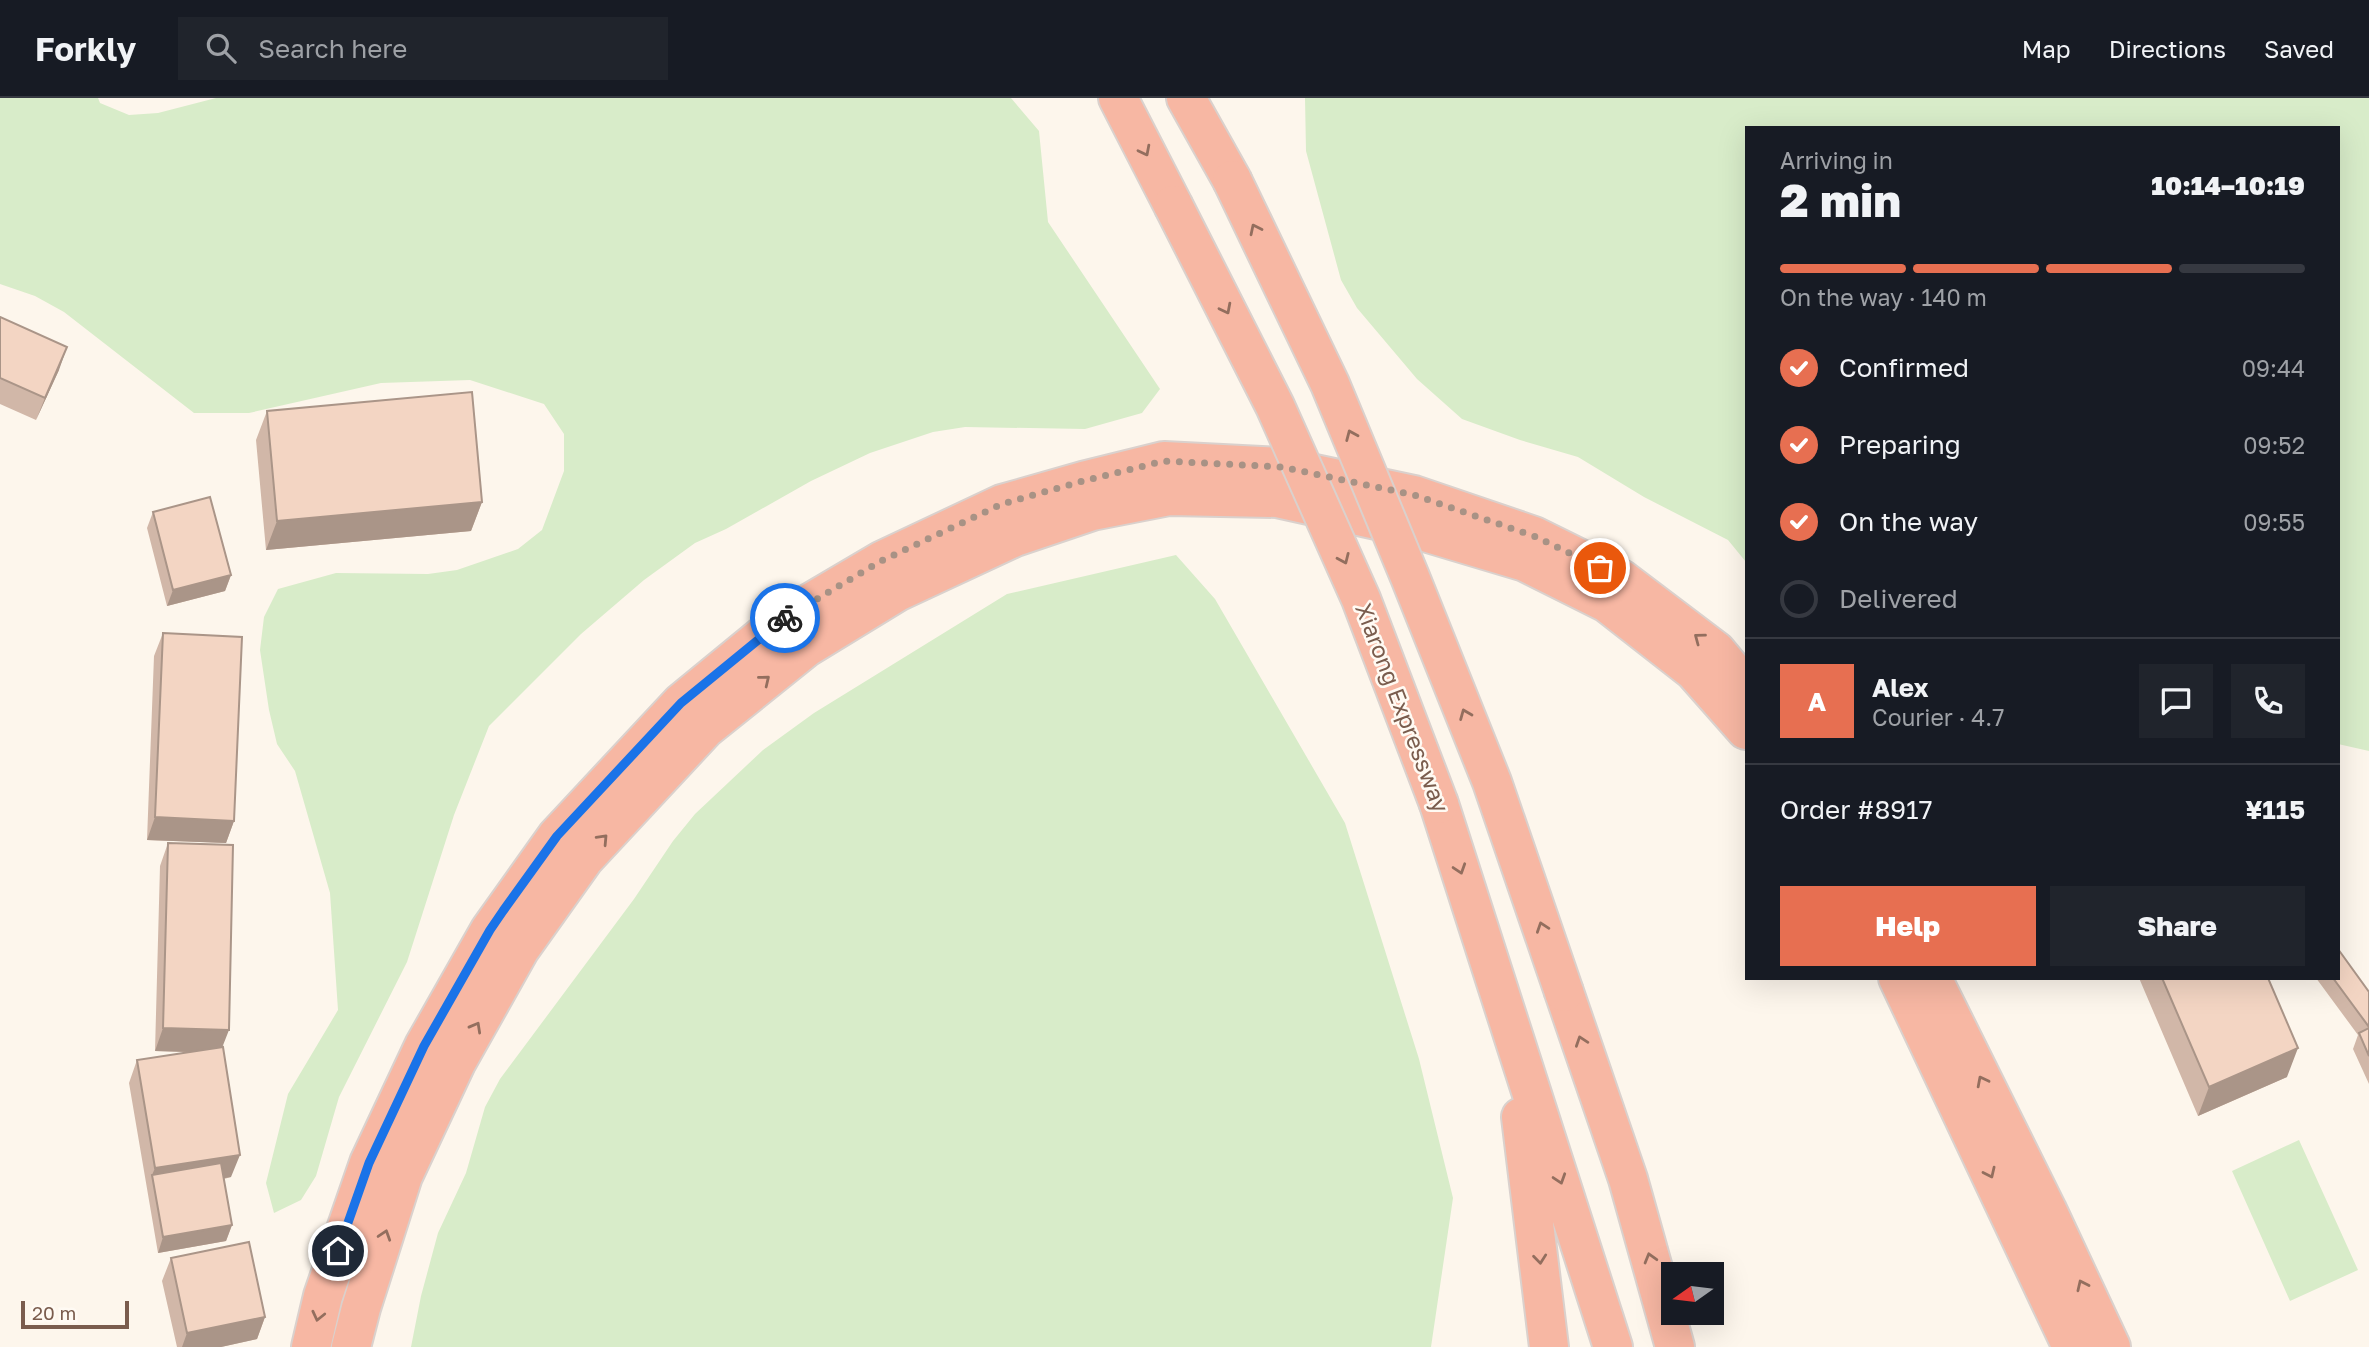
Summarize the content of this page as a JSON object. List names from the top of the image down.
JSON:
{
  "streets": {
    "highway": ["Xiarong Expressway"]
  },
  "scale_bar": "20 m",
  "north": "left",
  "page": {
    "header": "Forkly",
    "search": "Search here",
    "nav": ["Map", "Directions", "Saved"],
    "heading": ["2 min", "Arriving in", "10:14–10:19"],
    "panel": [
      "Alex",
      "Courier · 4.7",
      "Order #8917",
      "¥115"
    ],
    "bar": "On the way · 140 m",
    "list": [
      ["Confirmed", "09:44"],
      ["Preparing", "09:52"],
      ["On the way", "09:55"],
      "Delivered"
    ],
    "round": "A",
    "buttons": ["Help", "Share"],
    "scale": "20 m"
  }
}
